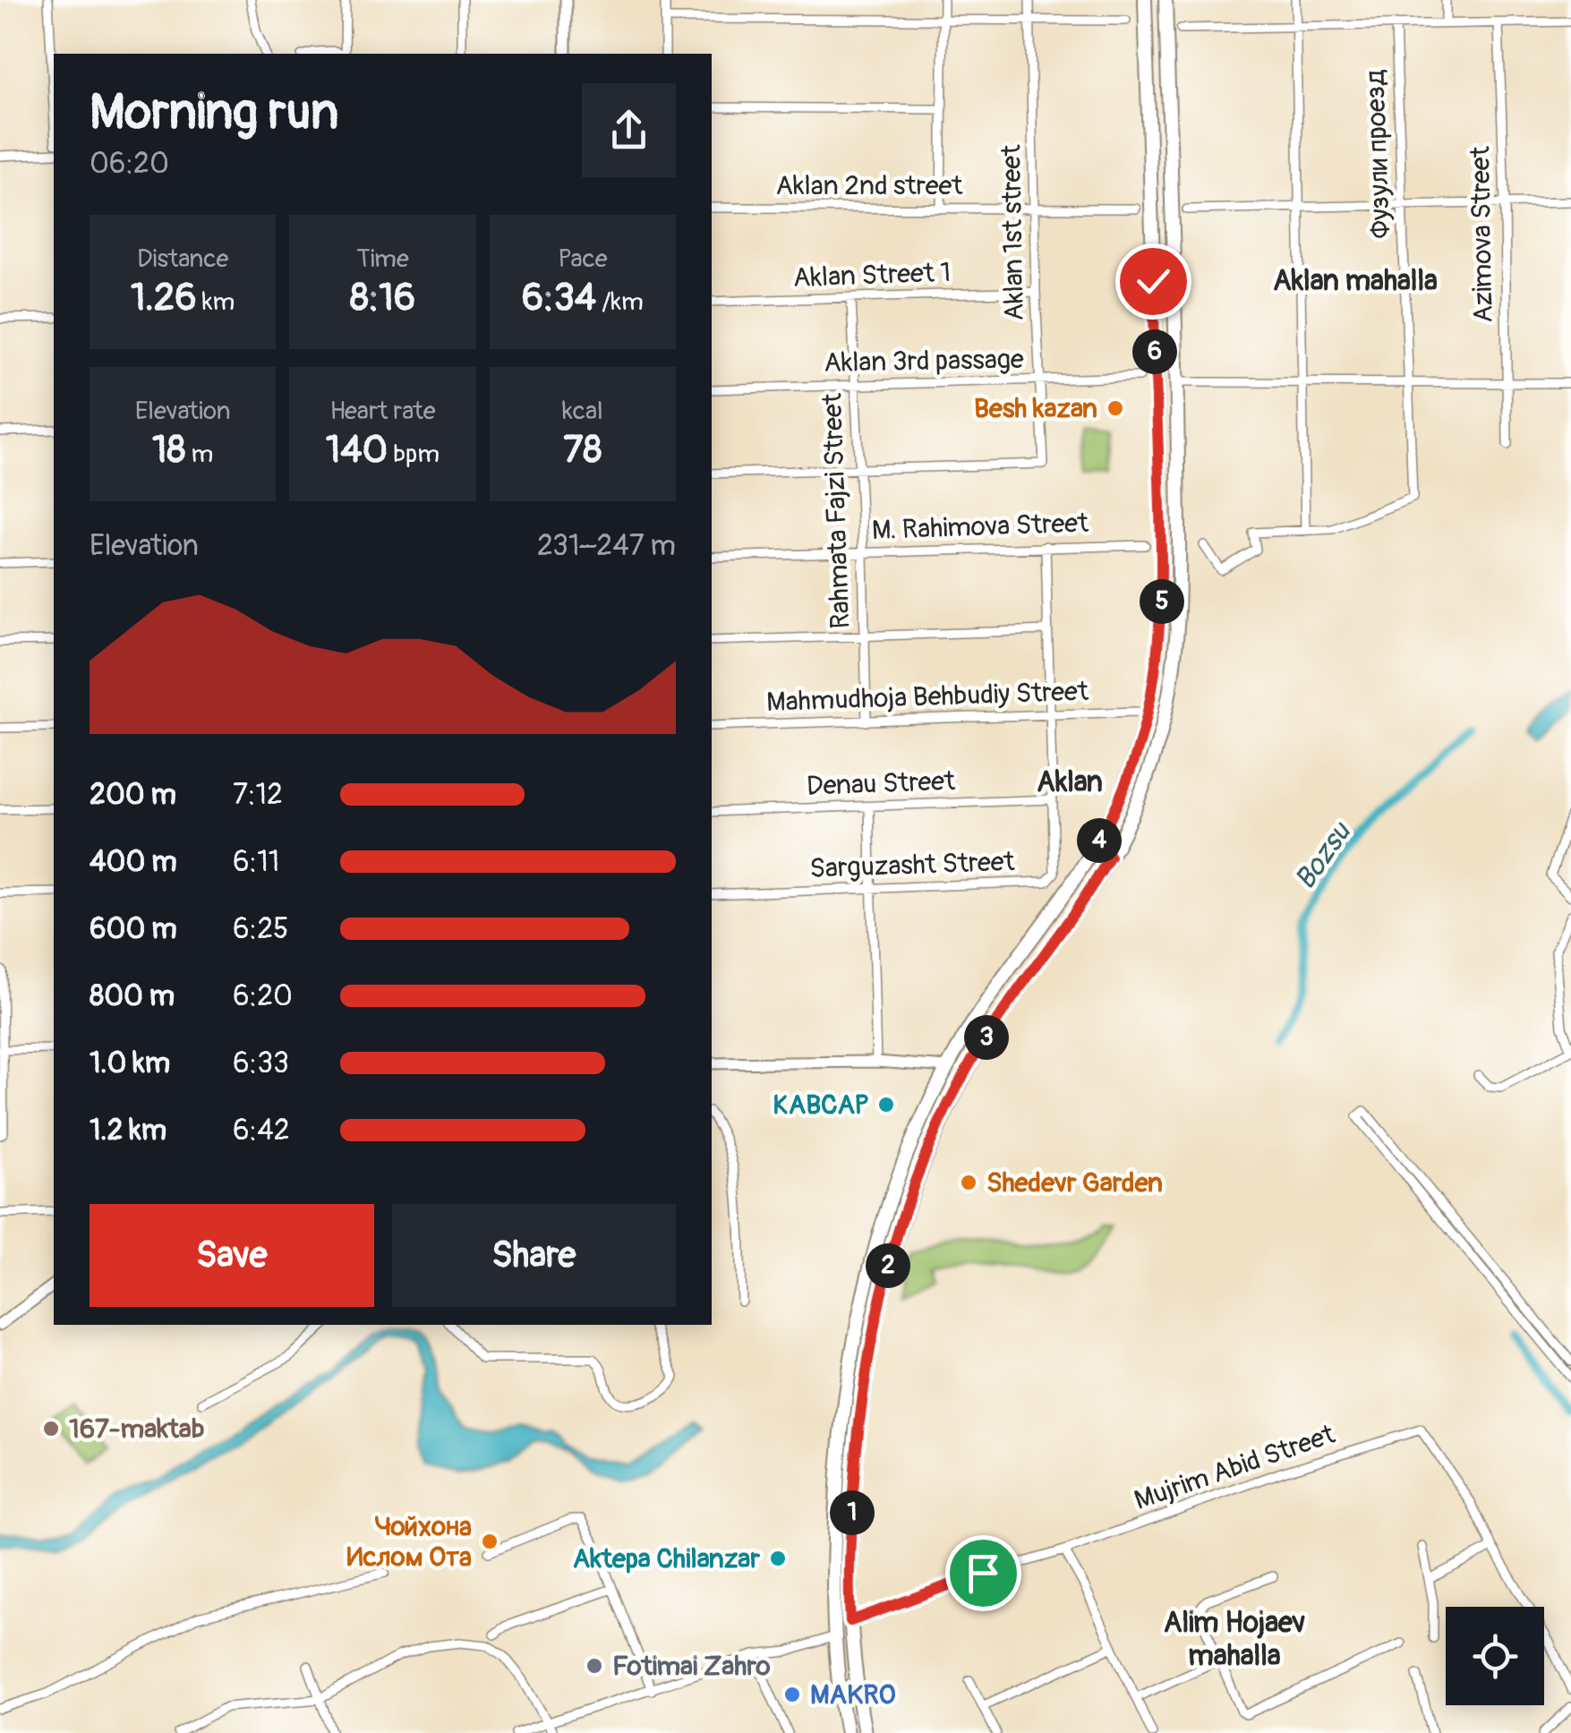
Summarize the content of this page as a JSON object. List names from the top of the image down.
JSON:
{
  "streets": {
    "street": [
      "Фузули проезд",
      "Аklаn 2nd street",
      "Aklan 1st street",
      "Azimova Street",
      "Аklаn Street 1",
      "Аklаn 3rd passage",
      "Rahmata Fajzi Street",
      "M. Rahimova Street",
      "Mahmudhoja Behbudiy Street",
      "Denau Street",
      "Sarguzasht Street",
      "Mujrim Abid Street"
    ]
  },
  "crossings": [
    ["Аklаn 2nd street", "Aklan 1st street"],
    ["Aklan 1st street", "Аklаn Street 1"],
    ["Aklan 1st street", "Аklаn 3rd passage"],
    ["Aklan 1st street", "Rahmata Fajzi Street"],
    ["Аklаn Street 1", "Rahmata Fajzi Street"],
    ["Аklаn 3rd passage", "Rahmata Fajzi Street"],
    ["Rahmata Fajzi Street", "M. Rahimova Street"],
    ["Rahmata Fajzi Street", "Mahmudhoja Behbudiy Street"],
    ["M. Rahimova Street", "Sarguzasht Street"],
    ["Mahmudhoja Behbudiy Street", "Sarguzasht Street"],
    ["Denau Street", "Sarguzasht Street"]
  ],
  "districts": ["Aklan mahalla", "Aklan", "Alim Hojaev mahalla"],
  "water": ["Bozsu"],
  "places": [
    "Besh kazan",
    "КАВСАР",
    "Shedevr Garden",
    "167-maktab",
    "Чойхона Ислом Ота",
    "Aktepa Chilanzar",
    "Fotimai Zahro",
    "MAKRO"
  ],
  "page": {
    "heading": ["Morning run", "06:20"],
    "stats": [
      ["Distance", "1.26 km"],
      ["Time", "8:16"],
      ["Pace", "6:34 /km"],
      ["Elevation", "18 m"],
      ["Heart rate", "140 bpm"],
      ["kcal", "78"]
    ],
    "pins": [
      "6",
      "5",
      "4",
      "3",
      "2",
      "1"
    ],
    "chart": ["Elevation", "231–247 m"],
    "list": [
      {
        "name": "200 m",
        "note": "7:12"
      },
      {
        "name": "400 m",
        "note": "6:11"
      },
      {
        "name": "600 m",
        "note": "6:25"
      },
      {
        "name": "800 m",
        "note": "6:20"
      },
      {
        "name": "1.0 km",
        "note": "6:33"
      },
      {
        "name": "1.2 km",
        "note": "6:42"
      }
    ],
    "buttons": ["Save", "Share"]
  }
}
